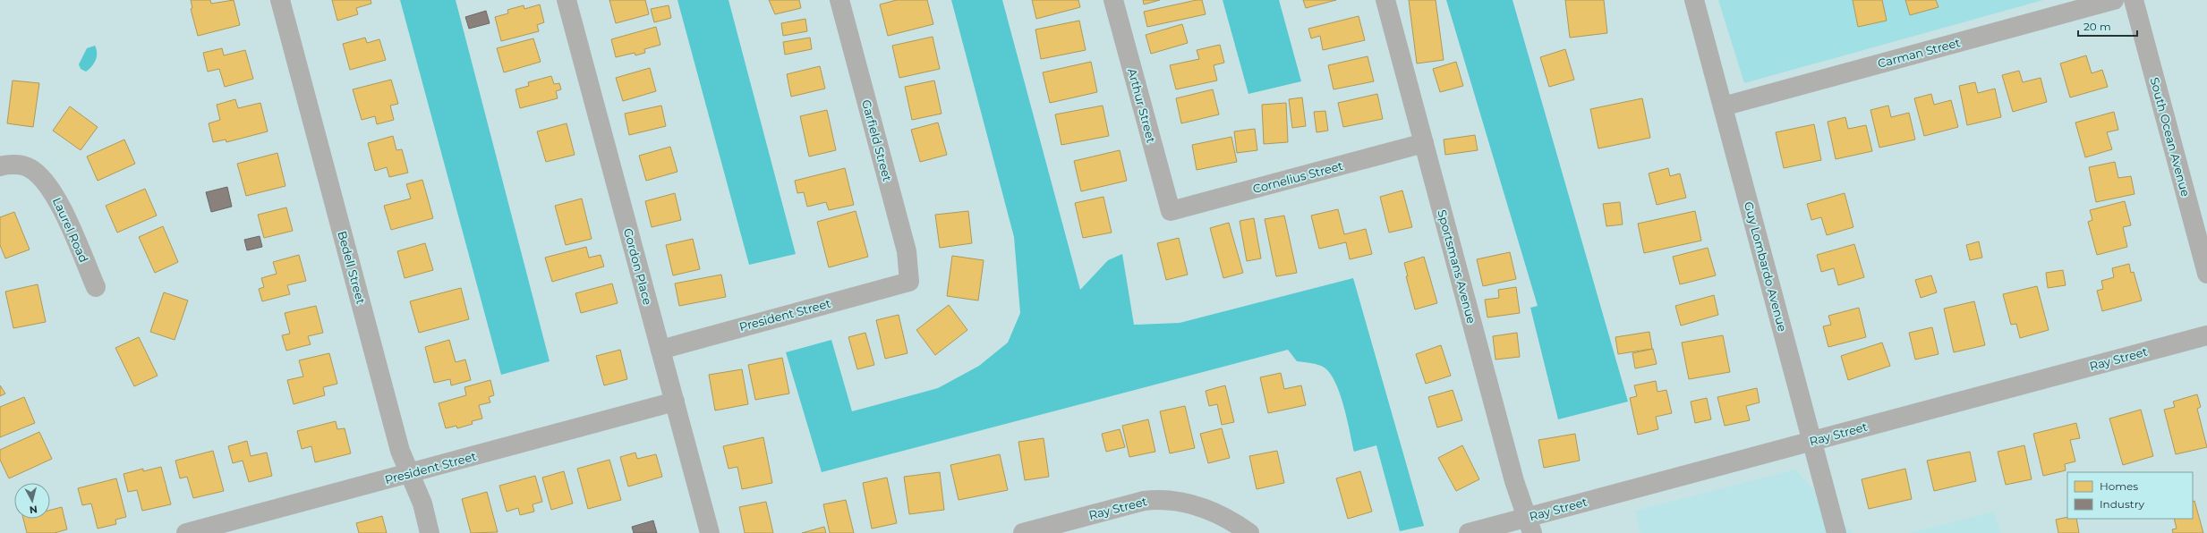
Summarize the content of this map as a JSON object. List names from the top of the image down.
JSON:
{
  "streets": {
    "street": [
      "Carman Street",
      "Arthur Street",
      "South Ocean Avenue",
      "Garfield Street",
      "Cornelius Street",
      "Laurel Road",
      "Gordon Place",
      "Sportsmans Avenue",
      "Guy Lombardo Avenue",
      "Bedell Street",
      "President Street",
      "Ray Street"
    ]
  },
  "crossings": [
    ["Carman Street", "Guy Lombardo Avenue"],
    ["Arthur Street", "Cornelius Street"],
    ["Garfield Street", "President Street"],
    ["Cornelius Street", "Sportsmans Avenue"],
    ["Gordon Place", "President Street"],
    ["Sportsmans Avenue", "Ray Street"],
    ["Guy Lombardo Avenue", "Ray Street"],
    ["Bedell Street", "President Street"]
  ],
  "legend": ["Homes", "Industry"],
  "scale_bar": "20 m",
  "north": "bottom"
}
